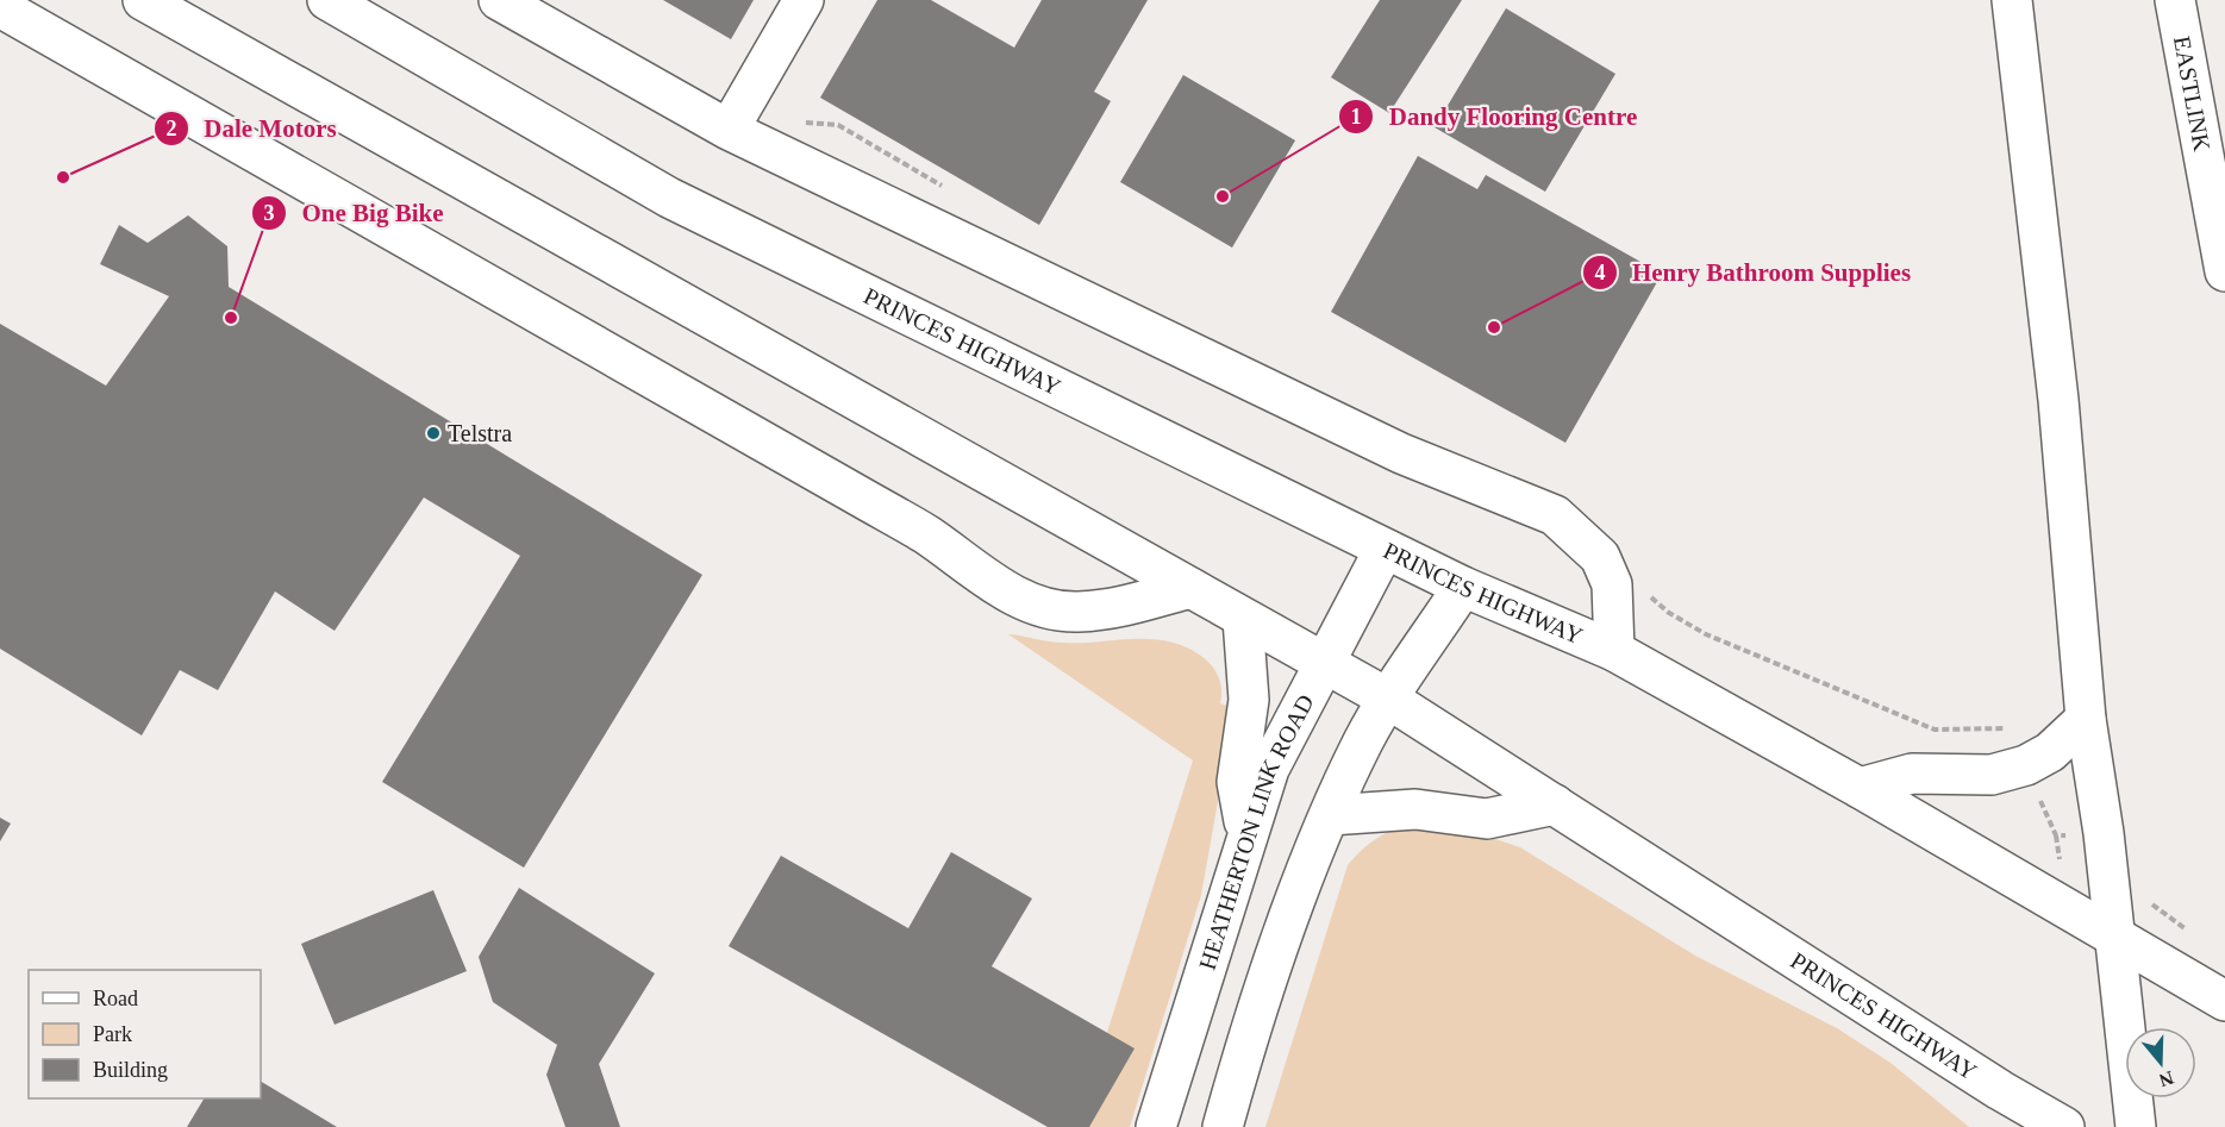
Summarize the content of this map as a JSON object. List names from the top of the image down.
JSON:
{
  "streets": {
    "main road": ["EASTLINK", "PRINCES HIGHWAY", "HEATHERTON LINK ROAD"]
  },
  "crossings": [
    ["PRINCES HIGHWAY", "HEATHERTON LINK ROAD"]
  ],
  "places": [
    "Dale Motors",
    "Dandy Flooring Centre",
    "One Big Bike",
    "Henry Bathroom Supplies",
    "Telstra"
  ],
  "legend": ["Road", "Park", "Building"],
  "north": "bottom"
}
